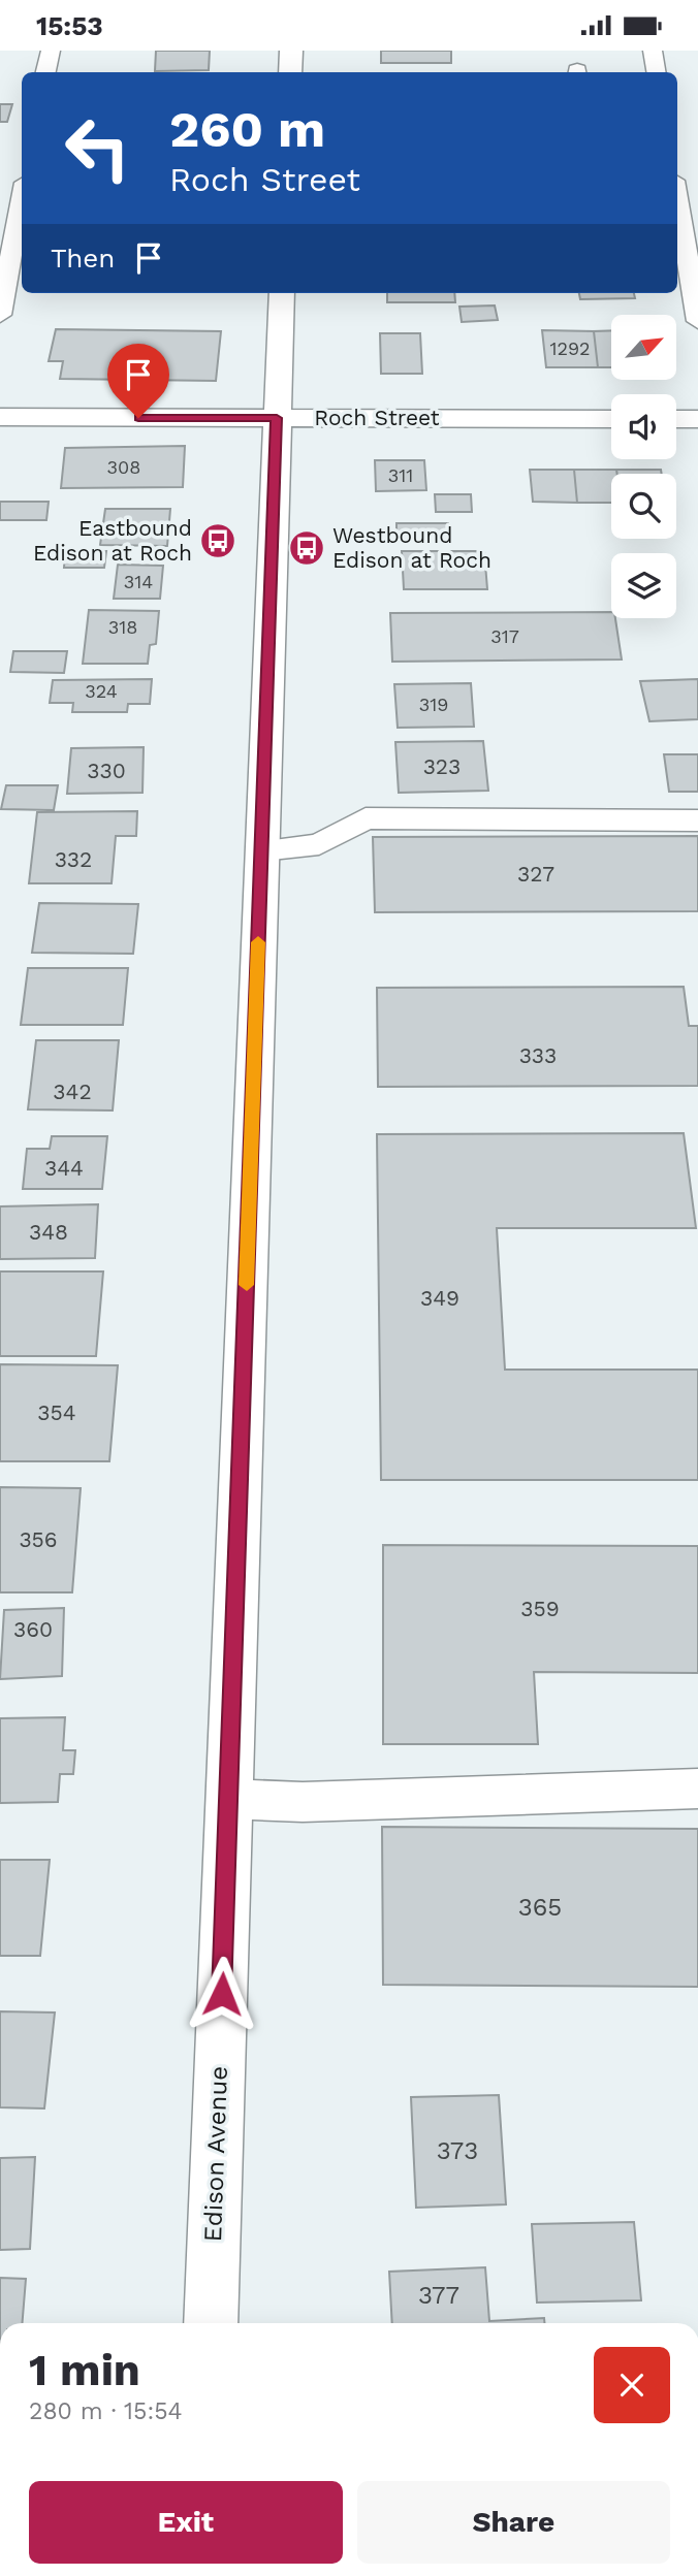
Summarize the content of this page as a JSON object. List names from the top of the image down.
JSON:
{
  "streets": {
    "street": ["Roch Street", "Edison Avenue"]
  },
  "crossings": [
    ["Roch Street", "Edison Avenue"]
  ],
  "places": {
    "bus stop": ["Eastbound Edison at Roch", "Westbound Edison at Roch"]
  },
  "house_numbers": [
    "1292",
    "308",
    "311",
    "314",
    "318",
    "317",
    "324",
    "319",
    "323",
    "330",
    "332",
    "327",
    "333",
    "342",
    "344",
    "348",
    "349",
    "354",
    "356",
    "359",
    "360",
    "365",
    "373",
    "377"
  ],
  "north": "top right",
  "page": {
    "status": "15:53",
    "turn": ["260 m", "Roch Street"],
    "then": "Then",
    "heading": ["1 min", "280 m · 15:54"],
    "buttons": ["Exit", "Share"]
  }
}
